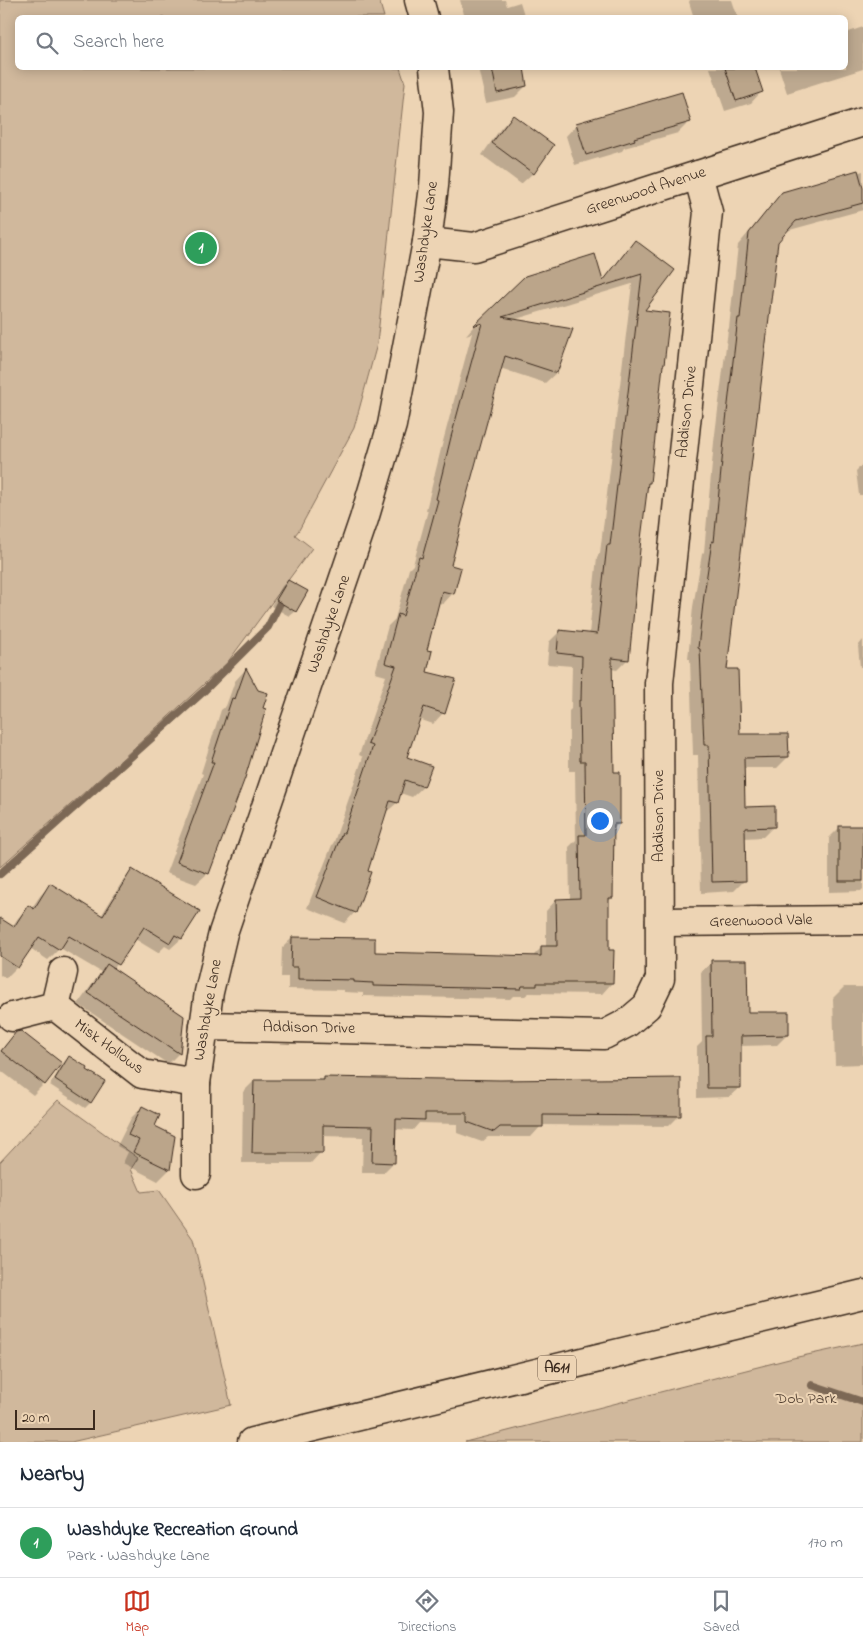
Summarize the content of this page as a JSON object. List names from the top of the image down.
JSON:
{
  "streets": {
    "street": [
      "Greenwood Avenue",
      "Washdyke Lane",
      "Addison Drive",
      "Greenwood Vale",
      "Misk Hollows",
      "A611"
    ]
  },
  "crossings": [
    ["Greenwood Avenue", "Washdyke Lane"],
    ["Greenwood Avenue", "Addison Drive"],
    ["Washdyke Lane", "Addison Drive"],
    ["Washdyke Lane", "Misk Hollows"],
    ["Addison Drive", "Greenwood Vale"]
  ],
  "parks": ["Dob Park"],
  "scale_bar": "20 m",
  "page": {
    "search": "Search here",
    "pins": "1",
    "scale": "20 m",
    "heading": "Nearby",
    "list": [
      {
        "mark": "1",
        "name": "Washdyke Recreation Ground",
        "note": "Park · Washdyke Lane",
        "value": "170 m"
      }
    ],
    "nav": ["Map", "Directions", "Saved"]
  }
}
